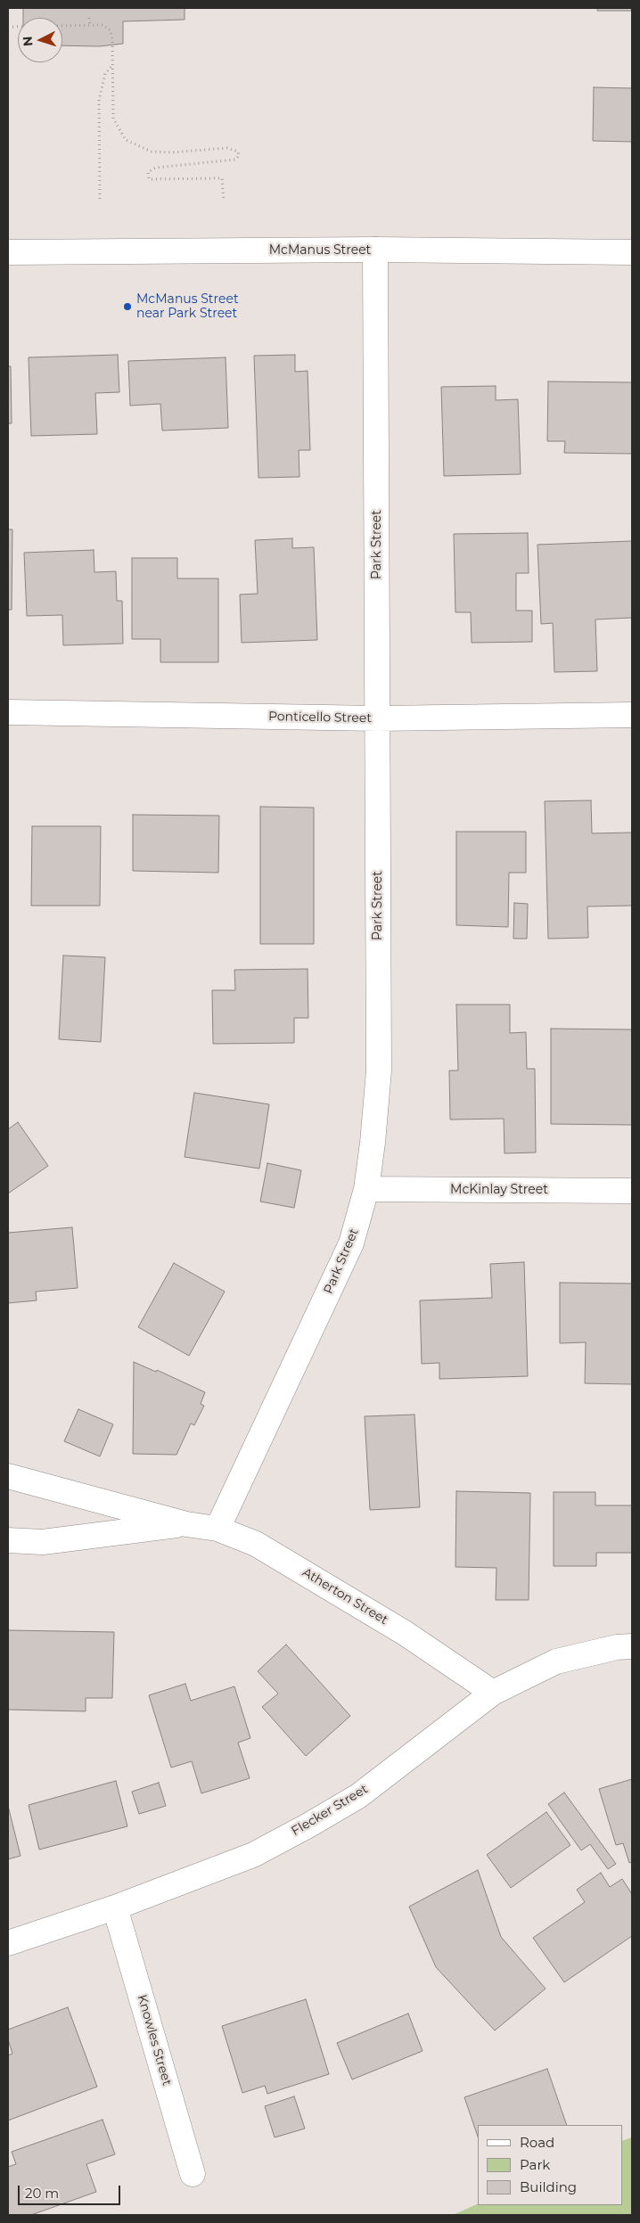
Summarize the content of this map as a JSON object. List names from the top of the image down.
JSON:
{
  "streets": {
    "street": [
      "McManus Street",
      "Park Street",
      "Ponticello Street",
      "McKinlay Street",
      "Atherton Street",
      "Flecker Street",
      "Knowles Street"
    ]
  },
  "crossings": [
    ["McManus Street", "Park Street"],
    ["Park Street", "Ponticello Street"],
    ["Park Street", "McKinlay Street"],
    ["Park Street", "Atherton Street"],
    ["Atherton Street", "Flecker Street"],
    ["Flecker Street", "Knowles Street"]
  ],
  "places": ["McManus Street near Park Street"],
  "legend": ["Road", "Park", "Building"],
  "scale_bar": "20 m",
  "north": "left"
}
